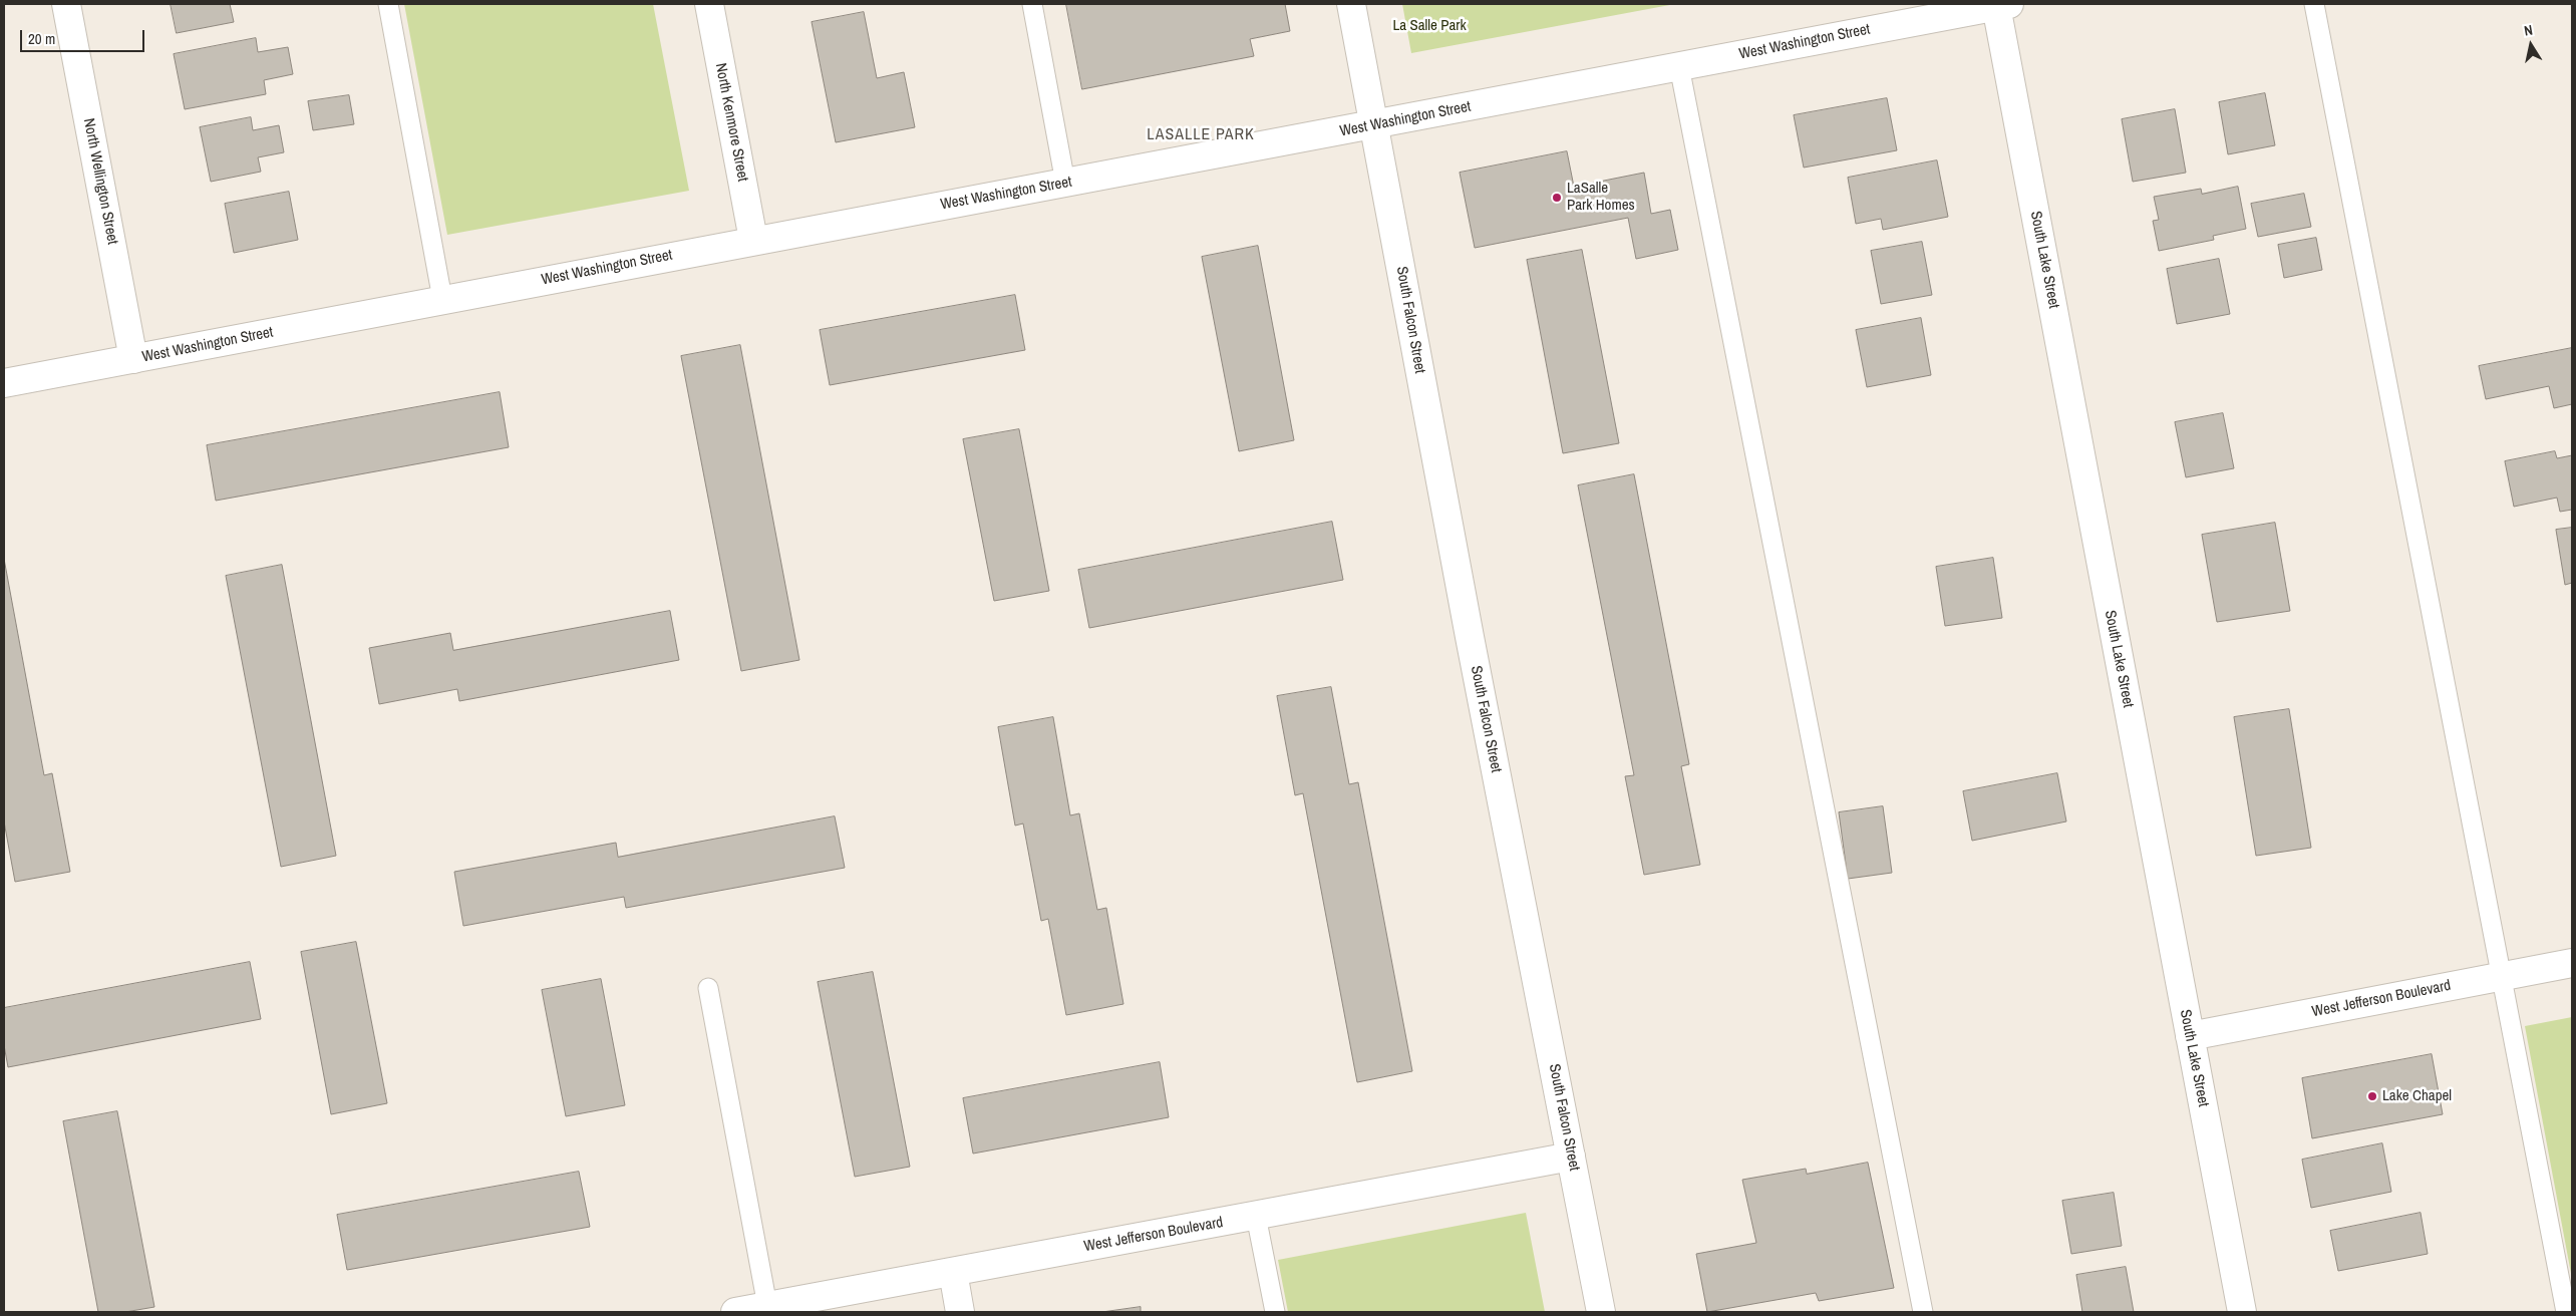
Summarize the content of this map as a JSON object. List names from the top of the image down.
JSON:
{
  "streets": {
    "street": [
      "West Washington Street",
      "North Kenmore Street",
      "North Wellington Street",
      "South Lake Street",
      "South Falcon Street",
      "West Jefferson Boulevard"
    ]
  },
  "crossings": [
    ["West Washington Street", "North Kenmore Street"],
    ["West Washington Street", "North Wellington Street"],
    ["West Washington Street", "South Lake Street"],
    ["West Washington Street", "South Falcon Street"],
    ["South Lake Street", "West Jefferson Boulevard"],
    ["South Falcon Street", "West Jefferson Boulevard"]
  ],
  "districts": ["LASALLE PARK"],
  "parks": ["La Salle Park"],
  "places": ["LaSalle Park Homes", "Lake Chapel"],
  "scale_bar": "20 m",
  "north": "top"
}
